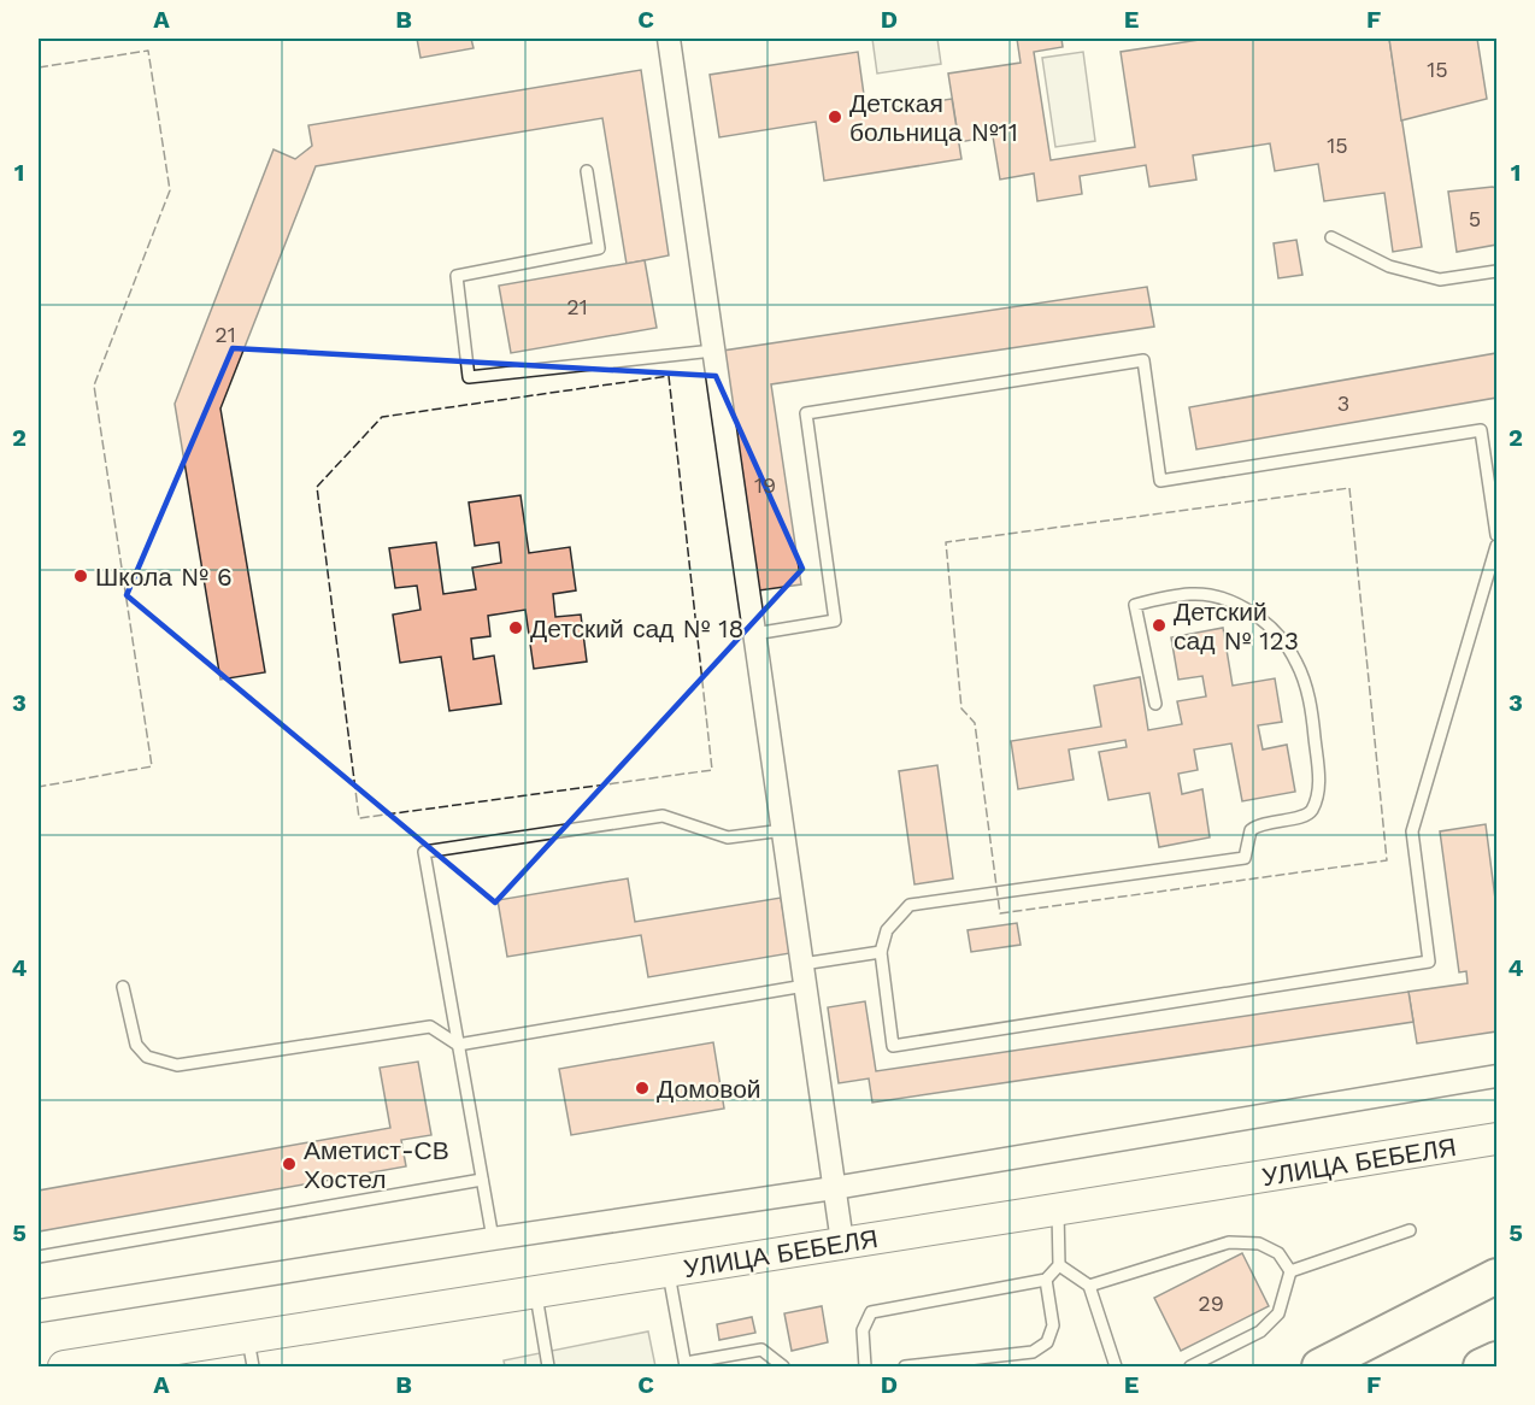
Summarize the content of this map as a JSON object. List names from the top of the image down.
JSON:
{
  "streets": {
    "main road": ["УЛИЦА БЕБЕЛЯ"]
  },
  "places": [
    "Детская больница №11",
    "Школа № 6",
    "Детский сад № 123",
    "Детский сад № 18",
    "Домовой",
    "Аметист-СВ Хостел"
  ],
  "house_numbers": [
    "15",
    "15",
    "5",
    "21",
    "21",
    "3",
    "19",
    "29"
  ],
  "grid": {
    "columns": [
      "A",
      "B",
      "C",
      "D",
      "E",
      "F"
    ],
    "rows": [
      "1",
      "2",
      "3",
      "4",
      "5"
    ]
  }
}
